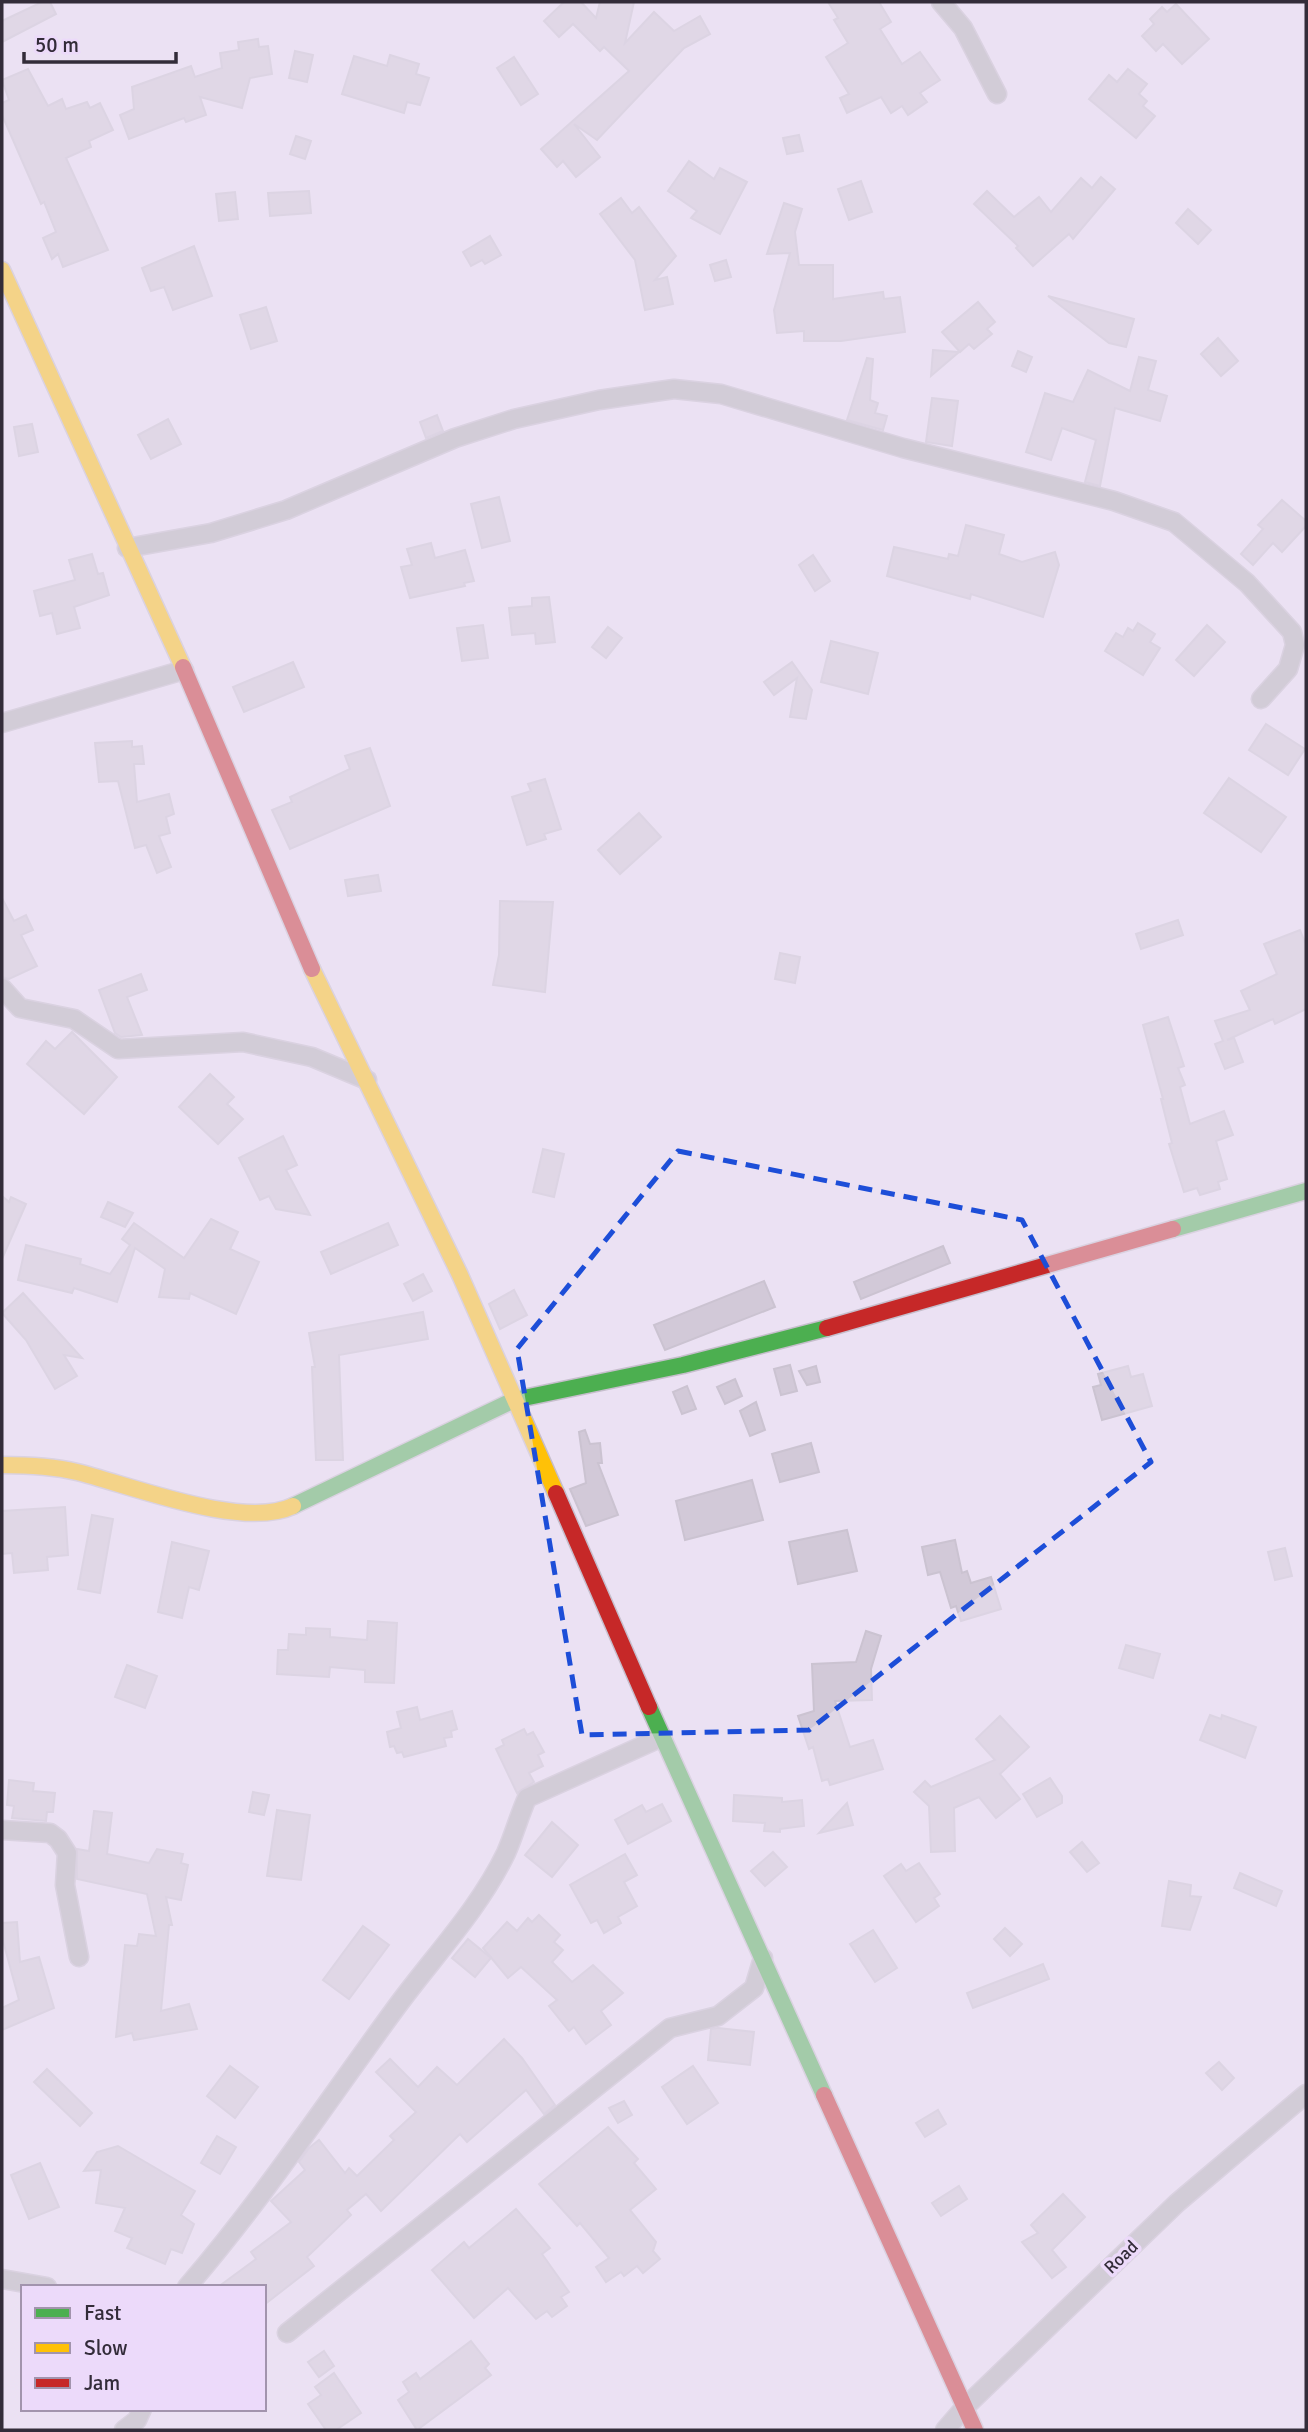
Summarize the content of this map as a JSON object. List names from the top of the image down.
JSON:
{
  "streets": {
    "street": ["Road"]
  },
  "legend": ["Fast", "Slow", "Jam"],
  "scale_bar": "50 m"
}
